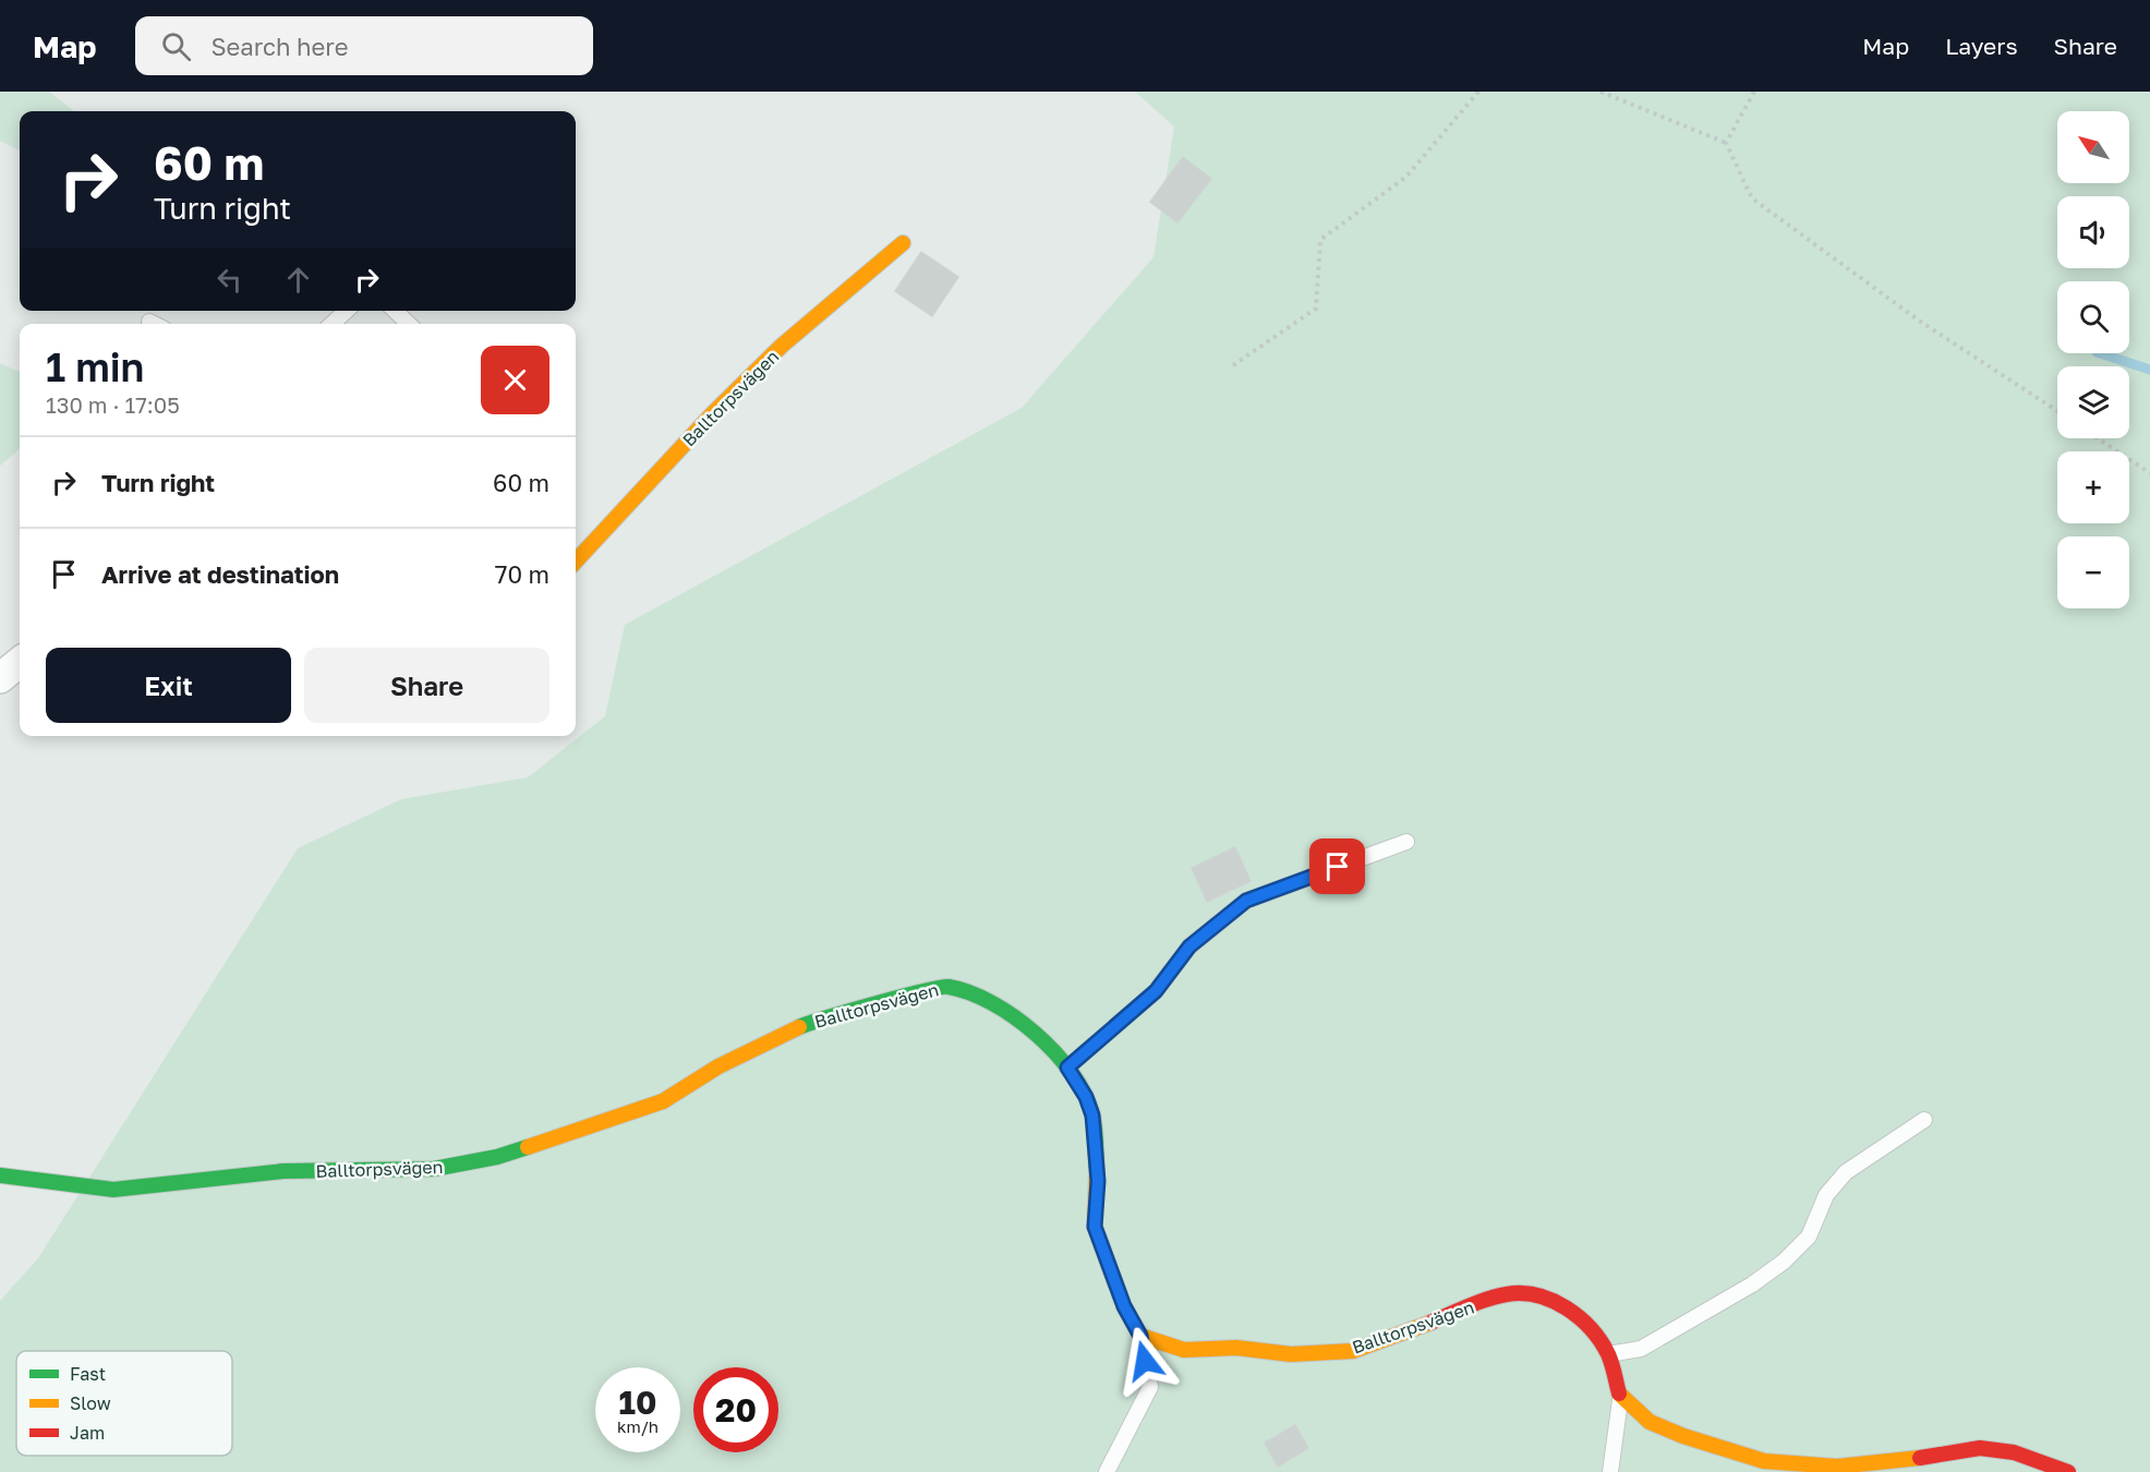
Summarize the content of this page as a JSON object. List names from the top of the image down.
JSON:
{
  "streets": {
    "street": ["Balltorpsvägen"]
  },
  "legend": ["Fast", "Slow", "Jam"],
  "north": "top left",
  "page": {
    "header": "Map",
    "search": "Search here",
    "nav": ["Map", "Layers", "Share"],
    "map_buttons": ["+", "−"],
    "turn": ["60 m", "Turn right"],
    "heading": ["1 min", "130 m · 17:05"],
    "list": [
      {
        "name": "Turn right",
        "value": "60 m"
      },
      {
        "name": "Arrive at destination",
        "value": "70 m"
      }
    ],
    "buttons": ["Exit", "Share"],
    "speed": "10 km/h",
    "limit": "20"
  }
}
